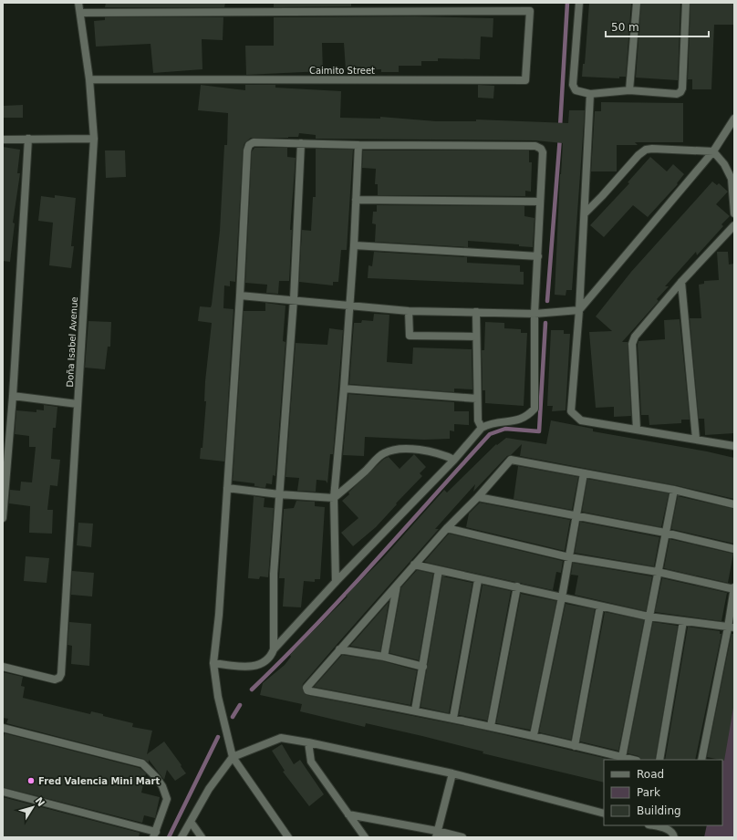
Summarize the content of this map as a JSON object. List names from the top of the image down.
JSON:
{
  "streets": {
    "street": ["Caimito Street", "Doña Isabel Avenue"]
  },
  "crossings": [
    ["Caimito Street", "Doña Isabel Avenue"]
  ],
  "places": ["Fred Valencia Mini Mart"],
  "legend": ["Road", "Park", "Building"],
  "scale_bar": "50 m",
  "north": "top right"
}
